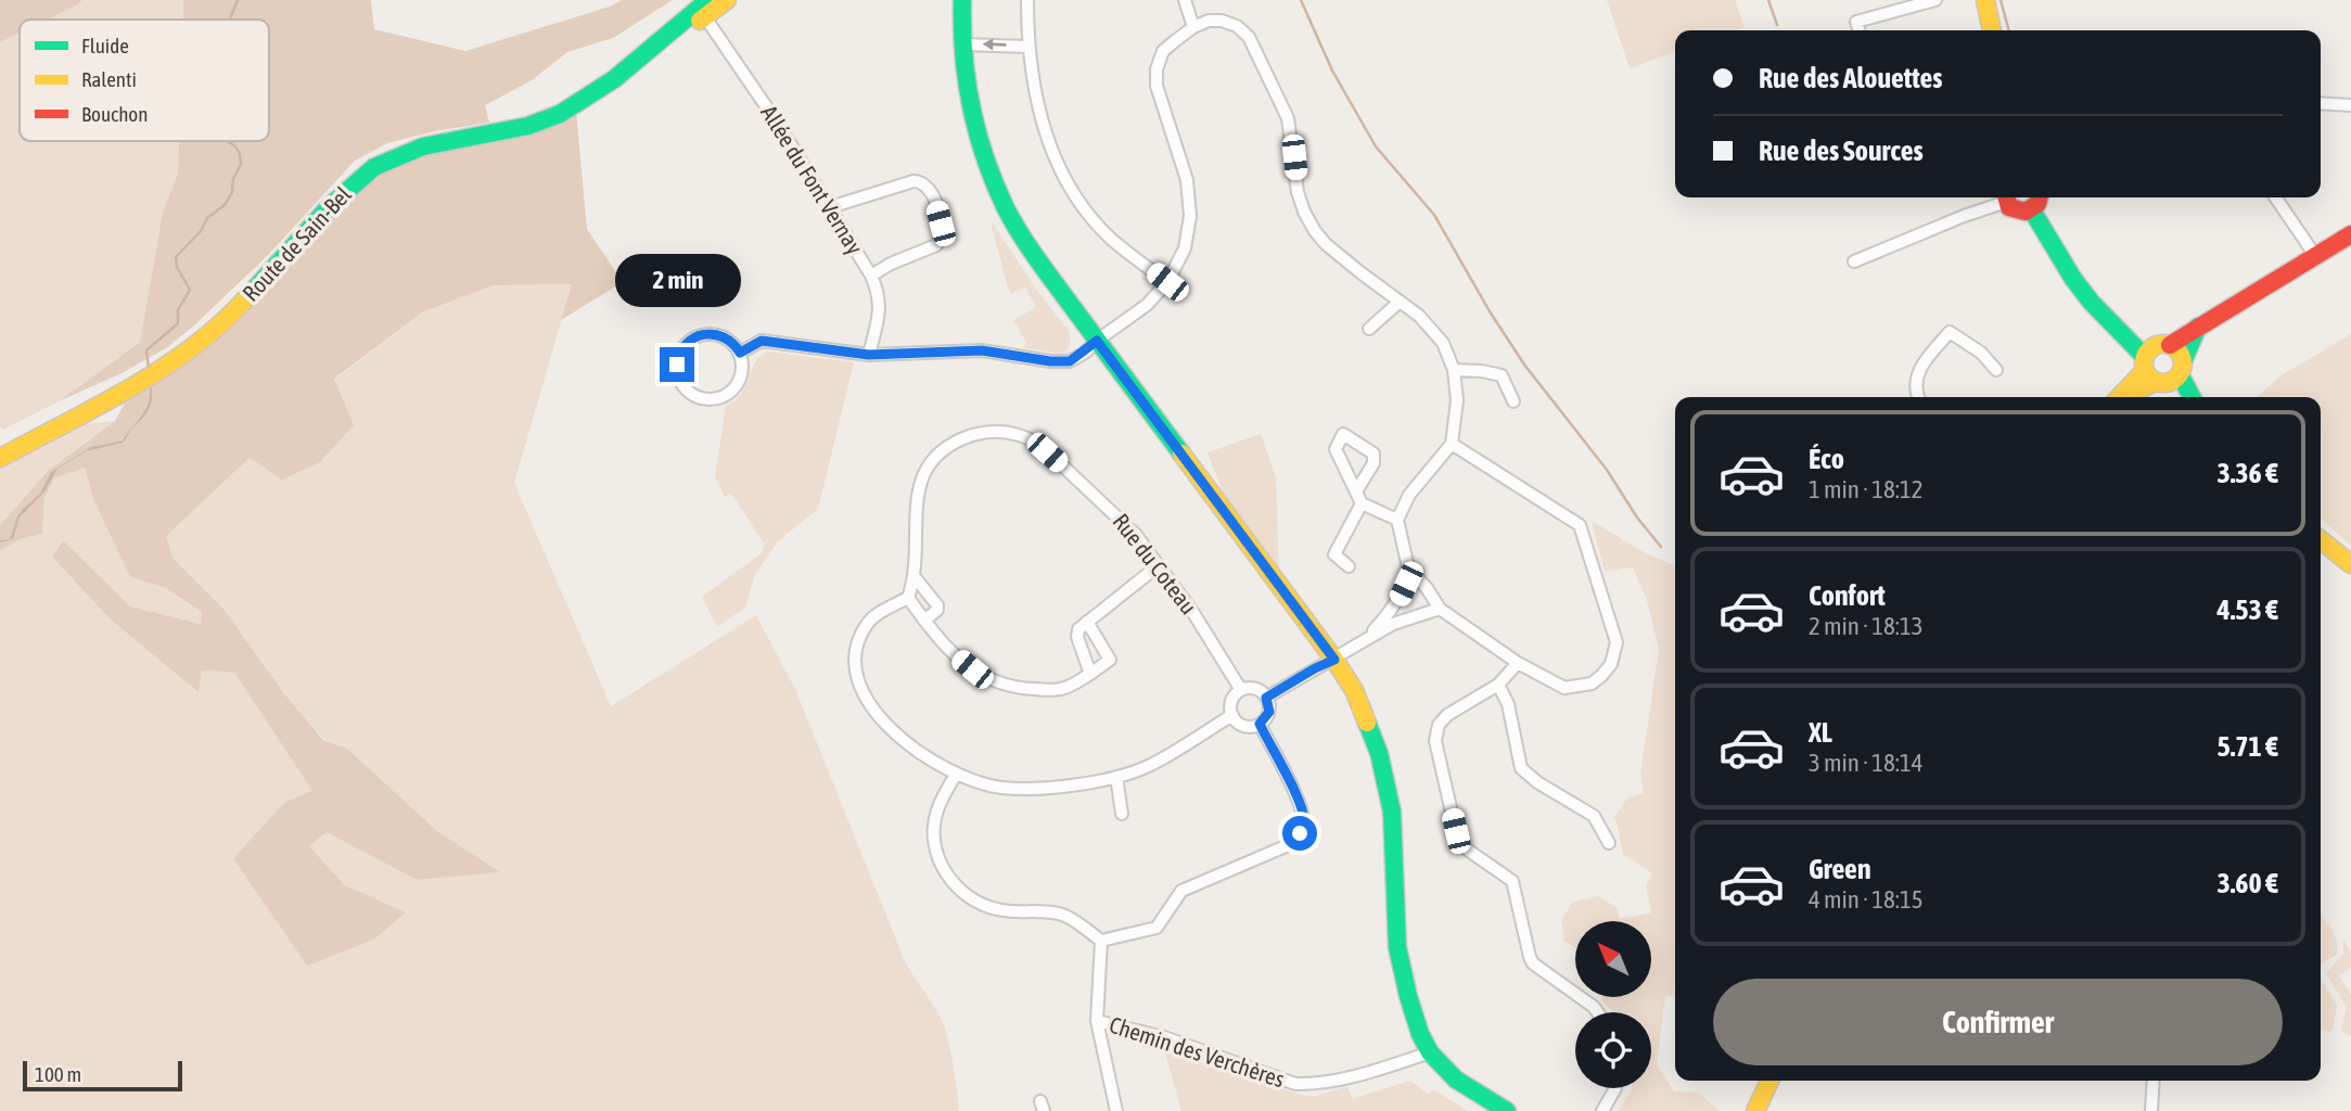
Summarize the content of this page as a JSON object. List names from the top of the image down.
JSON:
{
  "streets": {
    "main road": ["Route de Sain-Bel"],
    "street": ["Allée du Font Vernay", "Rue du Coteau", "Chemin des Verchères"]
  },
  "crossings": [
    ["Allée du Font Vernay", "Route de Sain-Bel"]
  ],
  "legend": ["Fluide", "Ralenti", "Bouchon"],
  "scale_bar": "100 m",
  "north": "top left",
  "page": {
    "banner": ["Rue des Alouettes", "Rue des Sources"],
    "bubble": "2 min",
    "list": [
      {
        "name": "Éco",
        "note": "1 min · 18:12",
        "value": "3.36 €"
      },
      {
        "name": "Confort",
        "note": "2 min · 18:13",
        "value": "4.53 €"
      },
      {
        "name": "XL",
        "note": "3 min · 18:14",
        "value": "5.71 €"
      },
      {
        "name": "Green",
        "note": "4 min · 18:15",
        "value": "3.60 €"
      }
    ],
    "buttons": "Confirmer",
    "scale": "100 m"
  }
}
